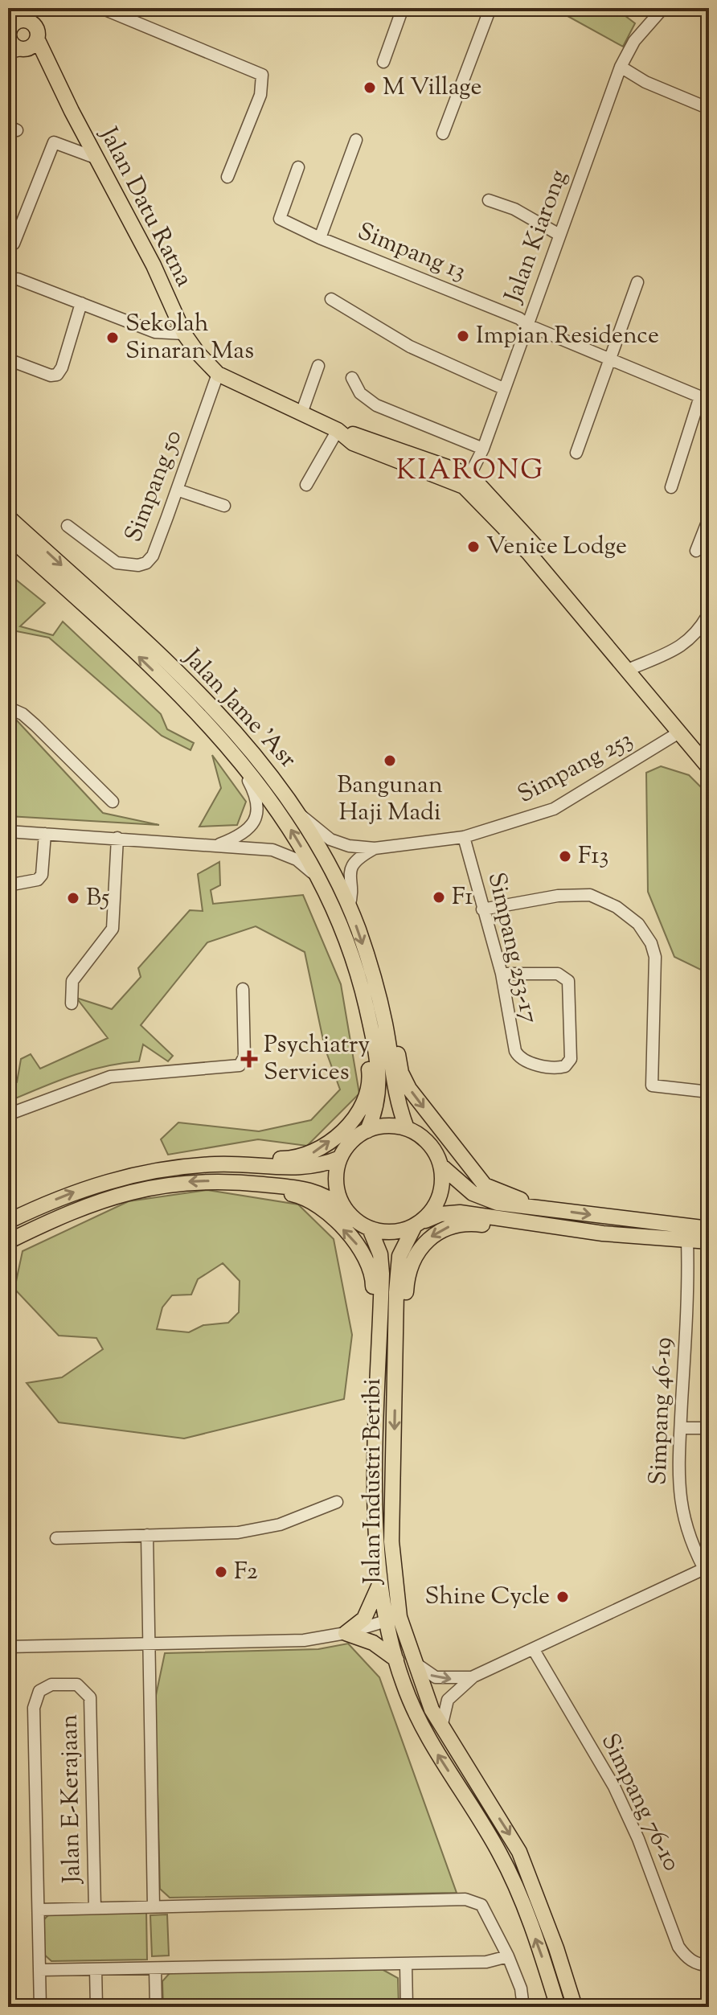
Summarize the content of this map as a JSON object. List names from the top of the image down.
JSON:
{
  "streets": {
    "main road": ["Jalan Datu Ratna", "Jalan Jame 'Asr", "Jalan Industri Beribi"],
    "street": [
      "Jalan Kiarong",
      "Simpang 13",
      "Simpang 50",
      "Simpang 253",
      "Simpang 253-17",
      "Simpang 46-19",
      "Jalan E-Kerajaan",
      "Simpang 76-10"
    ]
  },
  "crossings": [
    ["Jalan Datu Ratna", "Jalan Kiarong"],
    ["Jalan Datu Ratna", "Simpang 50"],
    ["Jalan Datu Ratna", "Simpang 253"],
    ["Jalan Kiarong", "Simpang 13"],
    ["Jalan Jame 'Asr", "Simpang 253"],
    ["Jalan Jame 'Asr", "Jalan Industri Beribi"],
    ["Simpang 253", "Simpang 253-17"]
  ],
  "districts": ["KIARONG"],
  "places": {
    "other": [
      "M Village",
      "Impian Residence",
      "Sekolah Sinaran Mas",
      "Venice Lodge",
      "Bangunan Haji Madi",
      "F13",
      "F1",
      "B5",
      "F2",
      "Shine Cycle"
    ],
    "health": ["Psychiatry Services"]
  }
}
